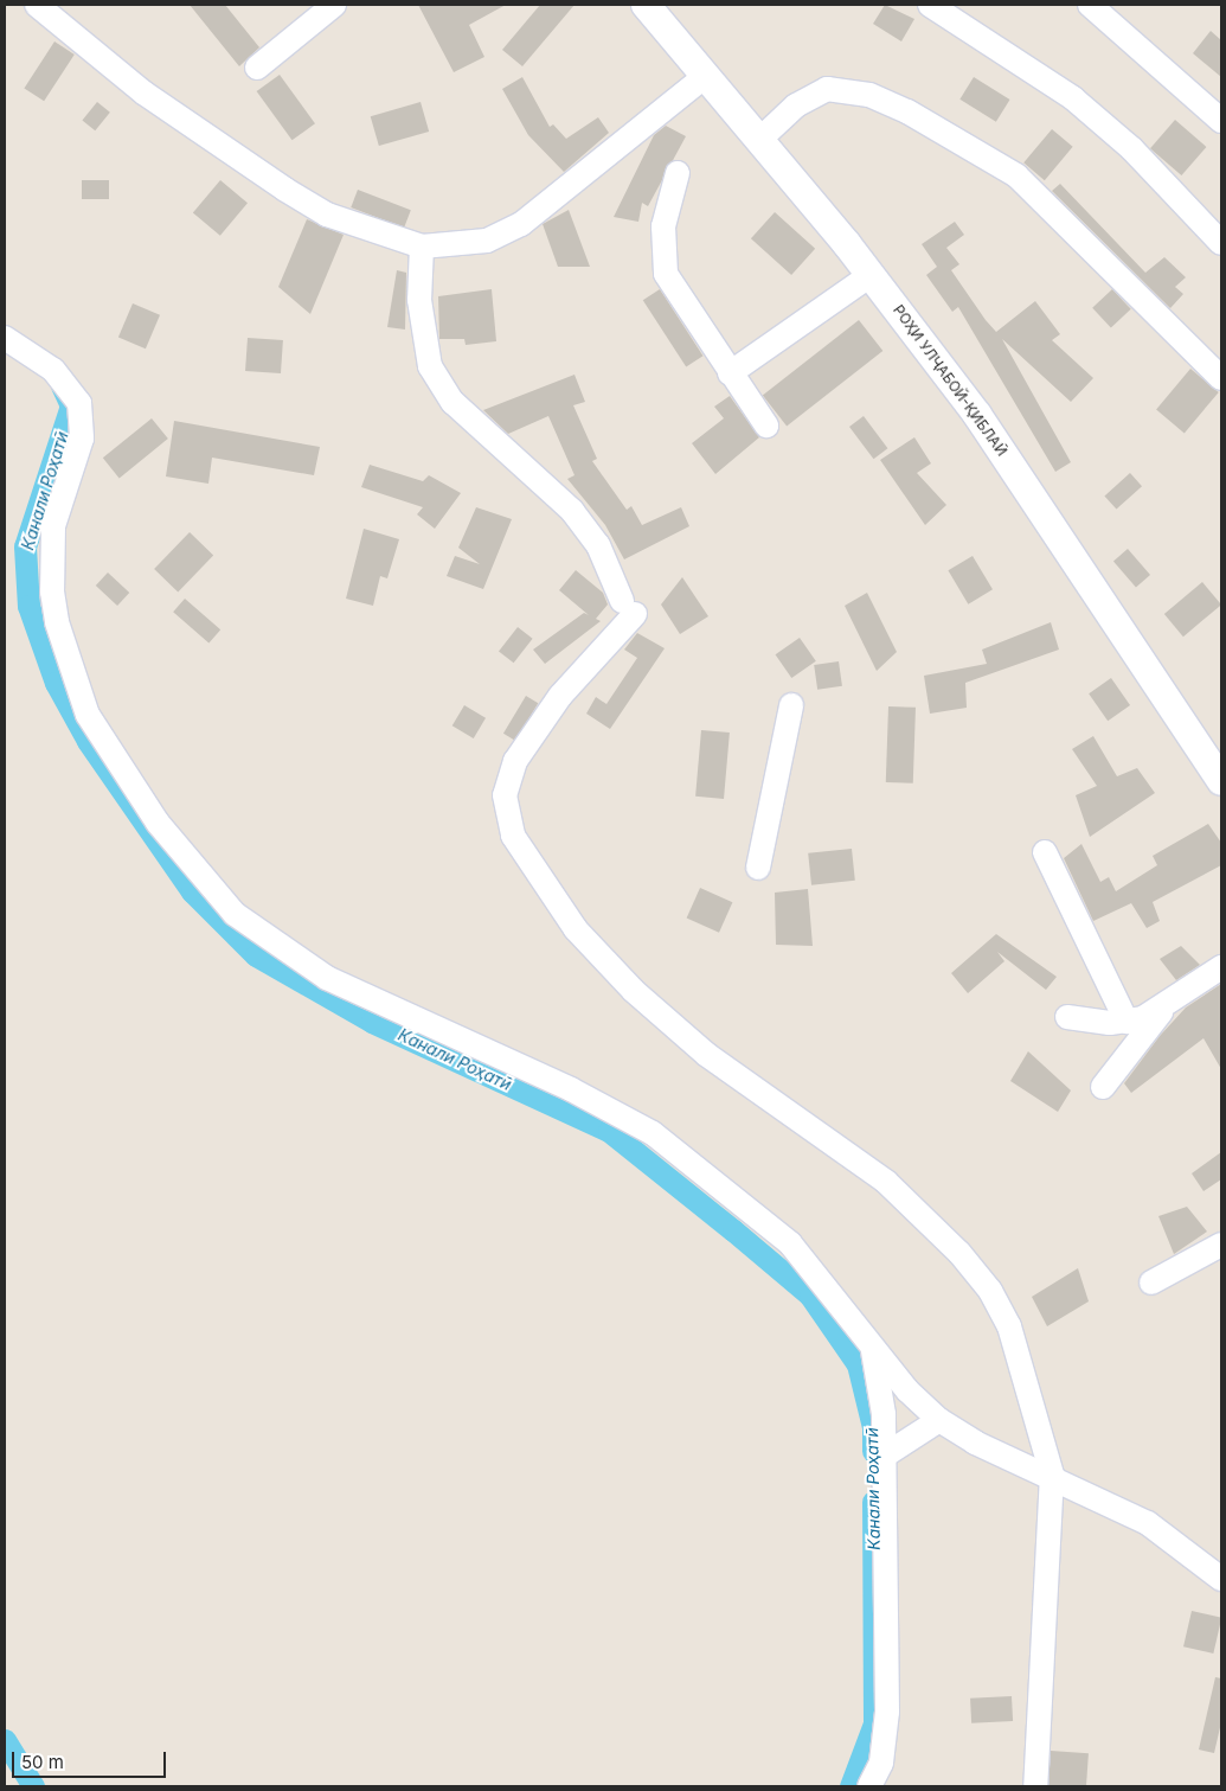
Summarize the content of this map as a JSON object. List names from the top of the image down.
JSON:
{
  "streets": {
    "street": ["РОҲИ УЛҶАБОЙ-ҚИБЛАӢ"]
  },
  "water": ["Канали Роҳатӣ"],
  "scale_bar": "50 m"
}
